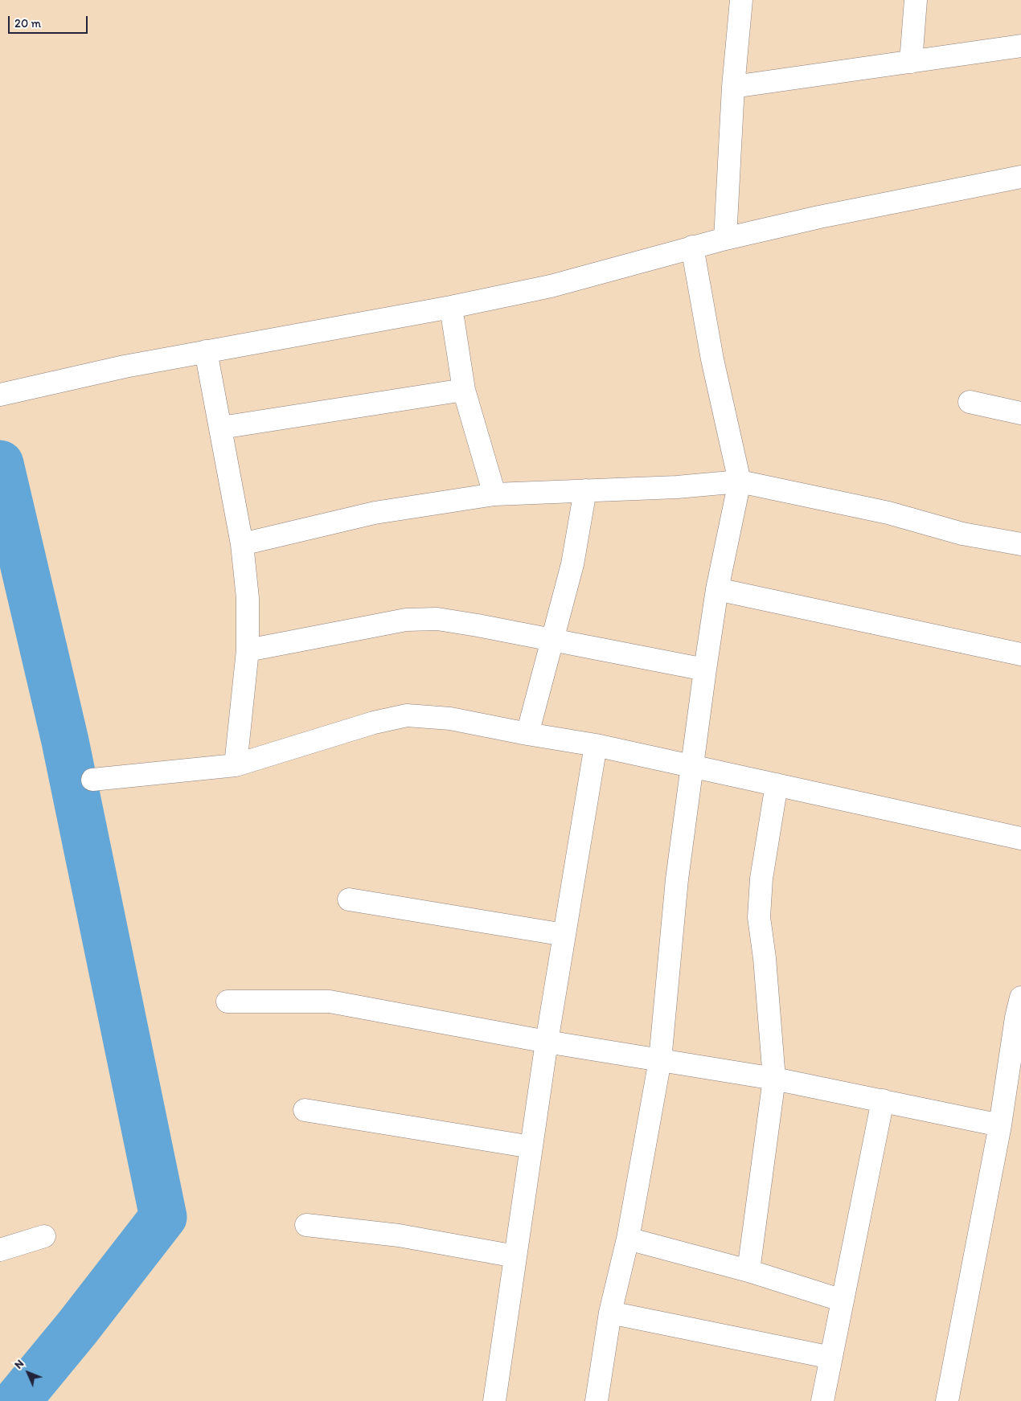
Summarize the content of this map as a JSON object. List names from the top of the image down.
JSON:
{
  "scale_bar": "20 m",
  "north": "top left"
}
